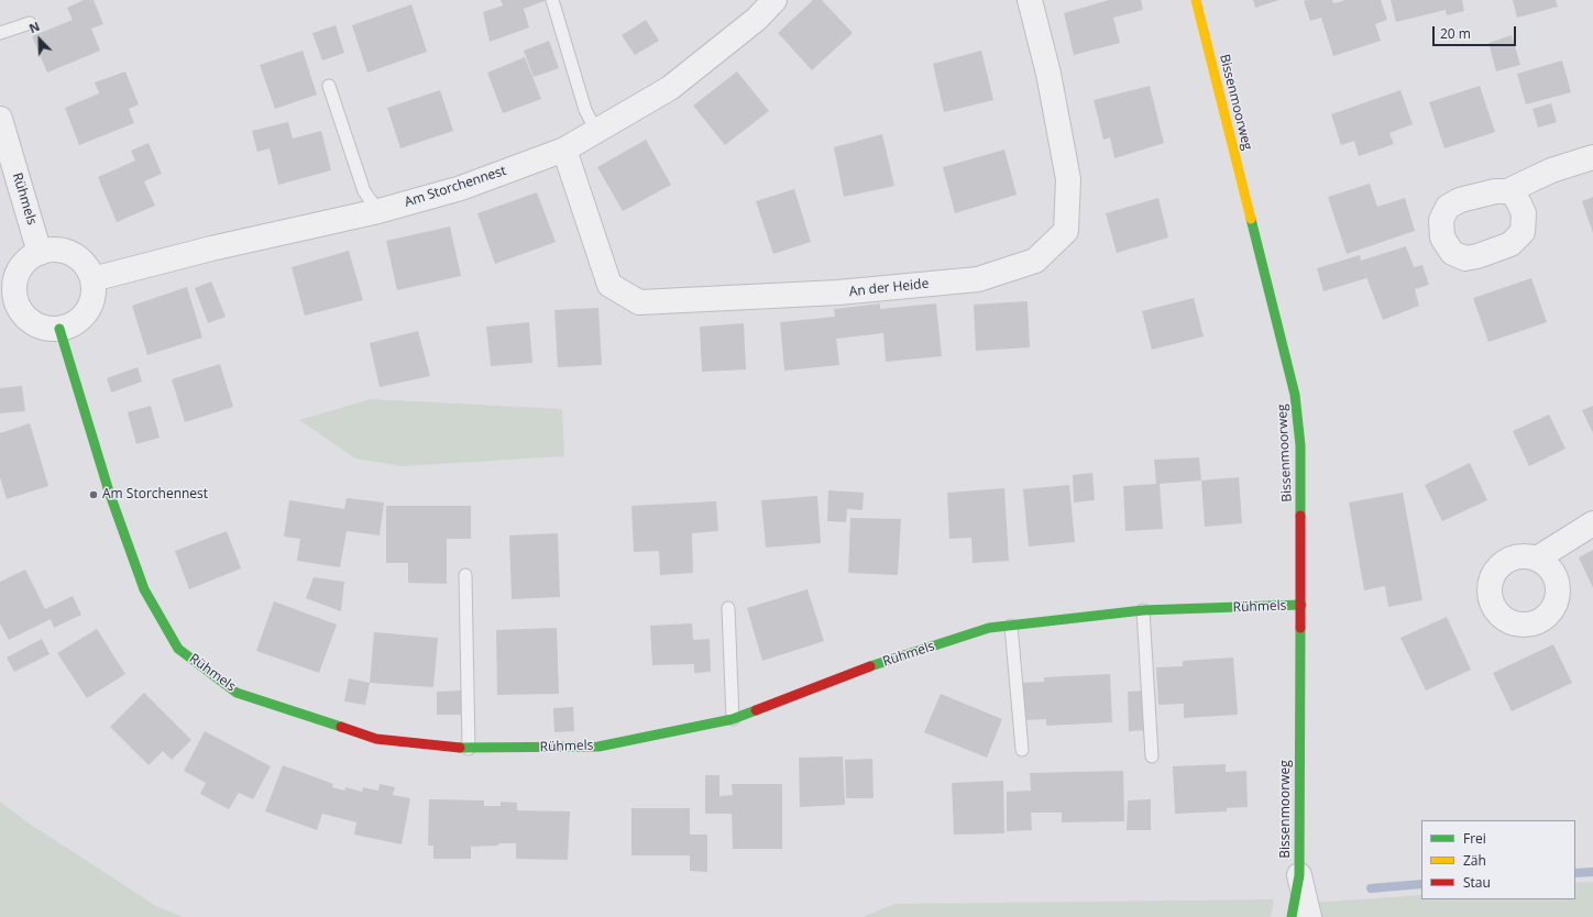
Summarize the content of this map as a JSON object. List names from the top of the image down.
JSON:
{
  "streets": {
    "street": [
      "Bissenmoorweg",
      "Am Storchennest",
      "Rühmels",
      "An der Heide"
    ]
  },
  "crossings": [
    ["Bissenmoorweg", "Rühmels"],
    ["Am Storchennest", "Rühmels"],
    ["Am Storchennest", "An der Heide"]
  ],
  "places": ["Am Storchennest"],
  "legend": ["Frei", "Zäh", "Stau"],
  "scale_bar": "20 m",
  "north": "top left"
}
